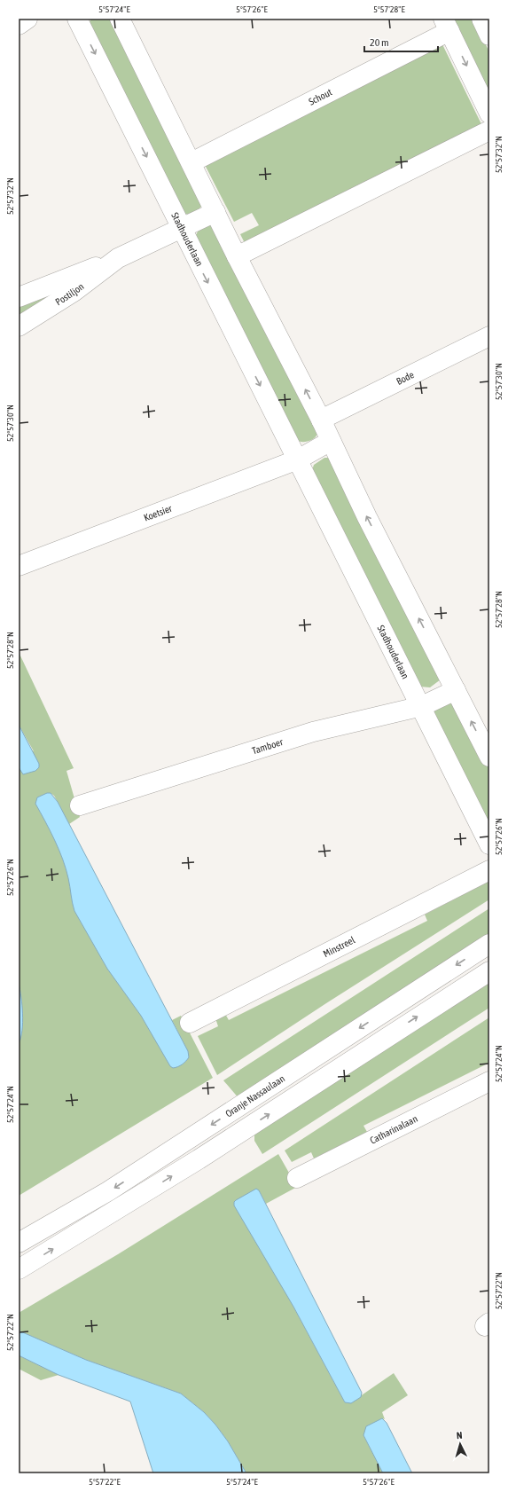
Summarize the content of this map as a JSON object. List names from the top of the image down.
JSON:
{
  "streets": {
    "street": [
      "Schout",
      "Stadhouderlaan",
      "Postiljon",
      "Bode",
      "Koetsier",
      "Tamboer",
      "Minstreel",
      "Oranje Nassaulaan",
      "Catharinalaan"
    ]
  },
  "crossings": [
    ["Stadhouderlaan", "Postiljon"],
    ["Stadhouderlaan", "Koetsier"],
    ["Stadhouderlaan", "Tamboer"]
  ],
  "scale_bar": "20 m",
  "north": "top",
  "coordinates": [
    "5°57'24\"E",
    "5°57'26\"E",
    "5°57'28\"E",
    "52°57'32\"N",
    "52°57'30\"N",
    "52°57'28\"N",
    "52°57'26\"N",
    "52°57'24\"N",
    "52°57'22\"N",
    "5°57'22\"E"
  ]
}
